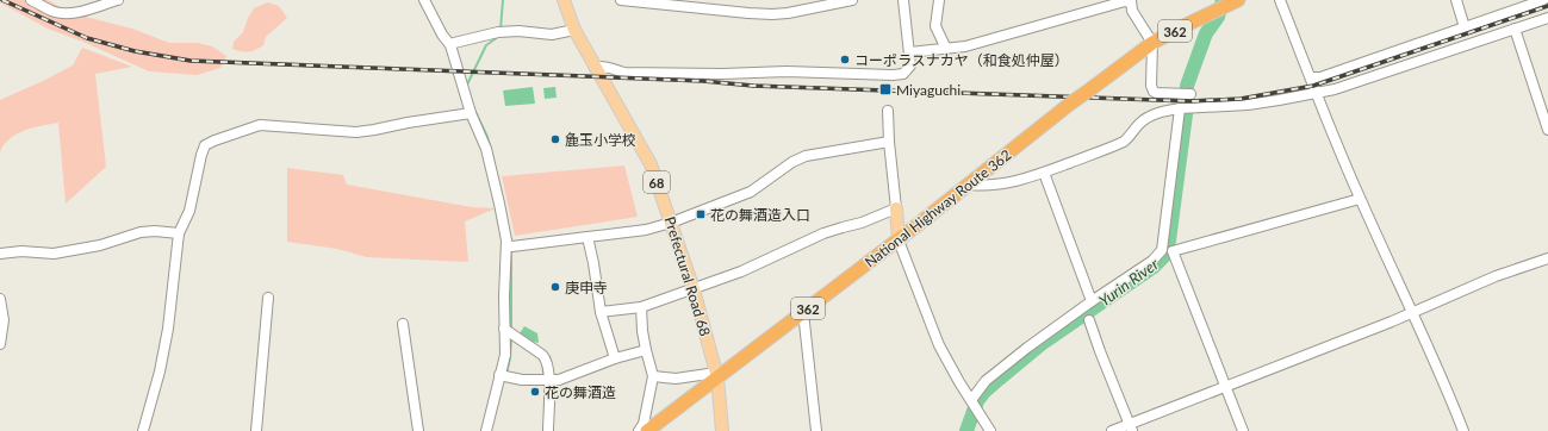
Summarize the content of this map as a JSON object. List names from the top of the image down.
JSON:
{
  "streets": {
    "highway": ["362", "National Highway Route 362"],
    "main road": ["68", "Prefectural Road 68"]
  },
  "crossings": [
    ["National Highway Route 362", "Prefectural Road 68"]
  ],
  "water": ["Yurin River"],
  "places": {
    "other": [
      "コーポラスナカヤ（和食処仲屋）",
      "麁玉小学校",
      "庚申寺",
      "花の舞酒造"
    ],
    "transit": ["Miyaguchi", "花の舞酒造入口"]
  }
}
